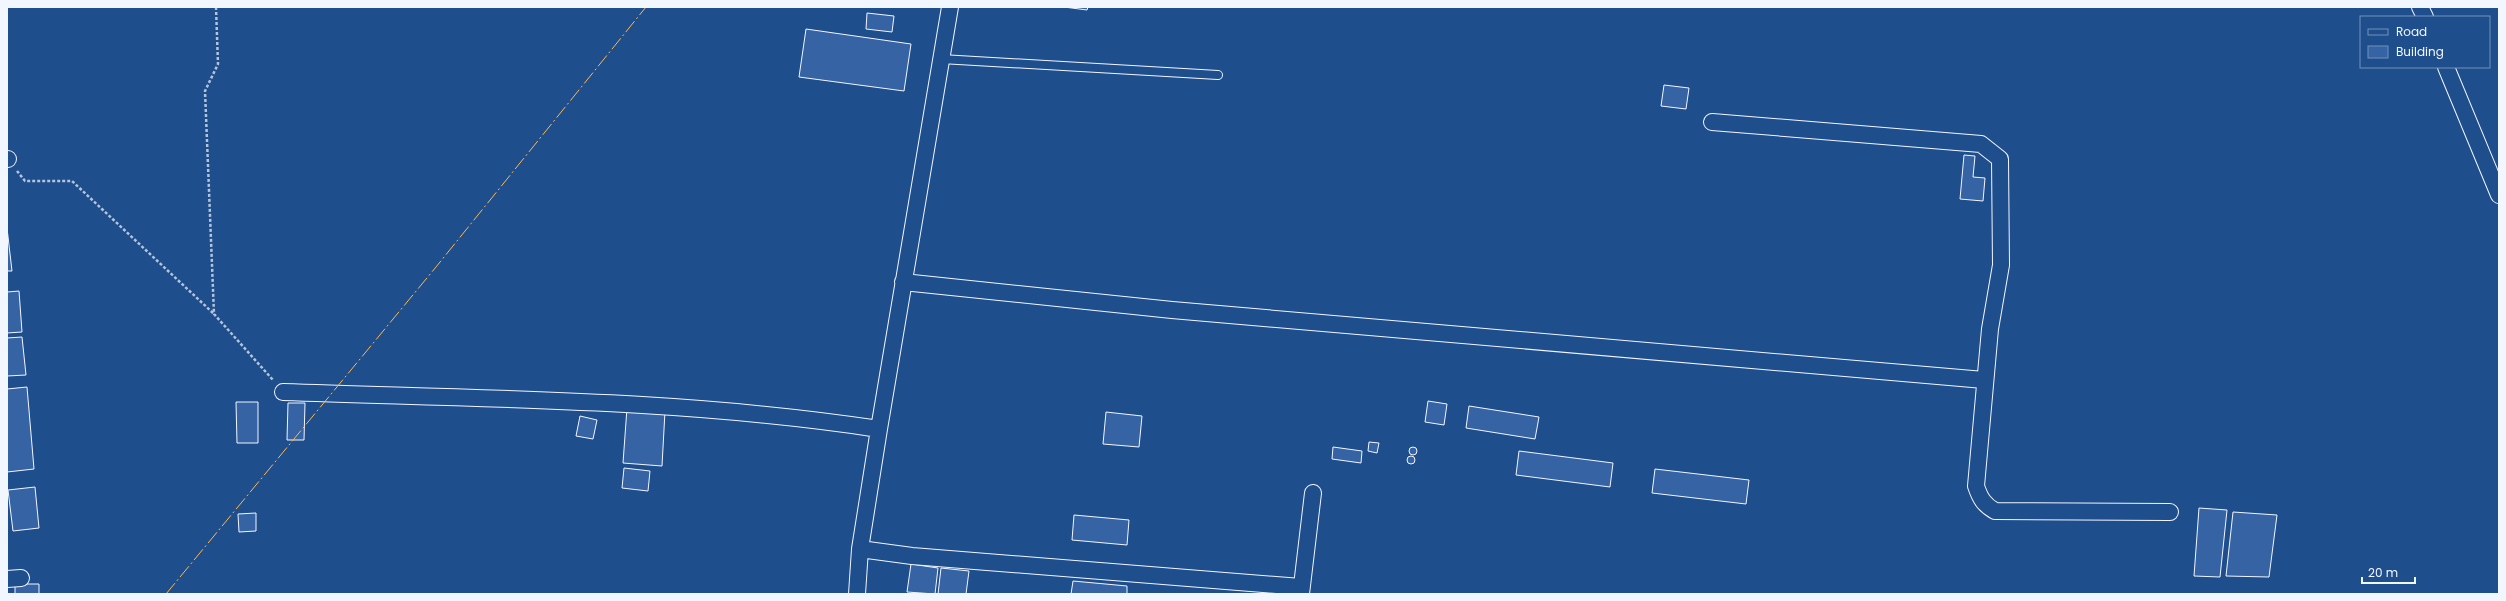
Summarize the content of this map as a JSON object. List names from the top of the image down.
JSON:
{
  "legend": ["Road", "Building"],
  "scale_bar": "20 m"
}
